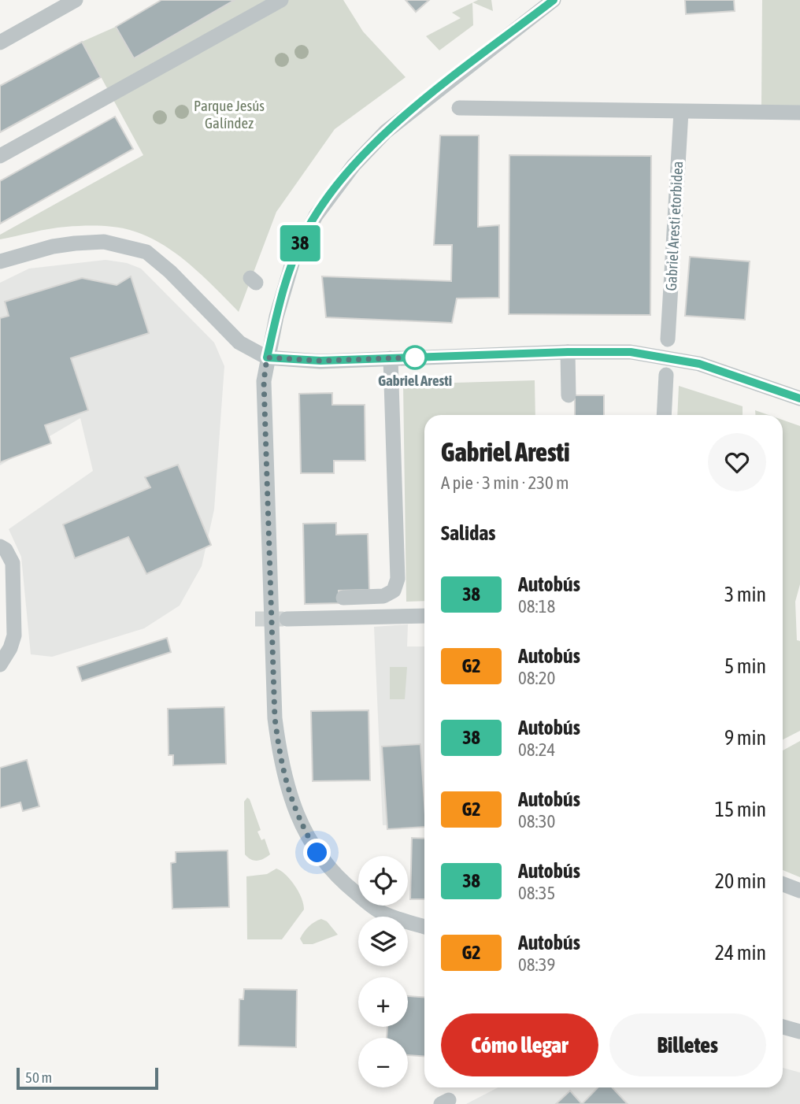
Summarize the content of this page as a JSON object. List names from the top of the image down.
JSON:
{
  "streets": {
    "street": ["Gabriel Aresti etorbidea"]
  },
  "parks": ["Parque Jesús Galíndez"],
  "places": ["Gabriel Aresti"],
  "lines": ["bus line 38"],
  "scale_bar": "50 m",
  "page": {
    "on_map": "38",
    "heading": [
      ["Gabriel Aresti", "A pie · 3 min · 230 m"],
      "Salidas"
    ],
    "list": [
      {
        "mark": "38",
        "name": "Autobús",
        "note": "08:18",
        "value": "3 min"
      },
      {
        "mark": "G2",
        "name": "Autobús",
        "note": "08:20",
        "value": "5 min"
      },
      {
        "mark": "38",
        "name": "Autobús",
        "note": "08:24",
        "value": "9 min"
      },
      {
        "mark": "G2",
        "name": "Autobús",
        "note": "08:30",
        "value": "15 min"
      },
      {
        "mark": "38",
        "name": "Autobús",
        "note": "08:35",
        "value": "20 min"
      },
      {
        "mark": "G2",
        "name": "Autobús",
        "note": "08:39",
        "value": "24 min"
      }
    ],
    "map_buttons": ["+", "−"],
    "buttons": ["Cómo llegar", "Billetes"],
    "scale": "50 m"
  }
}
